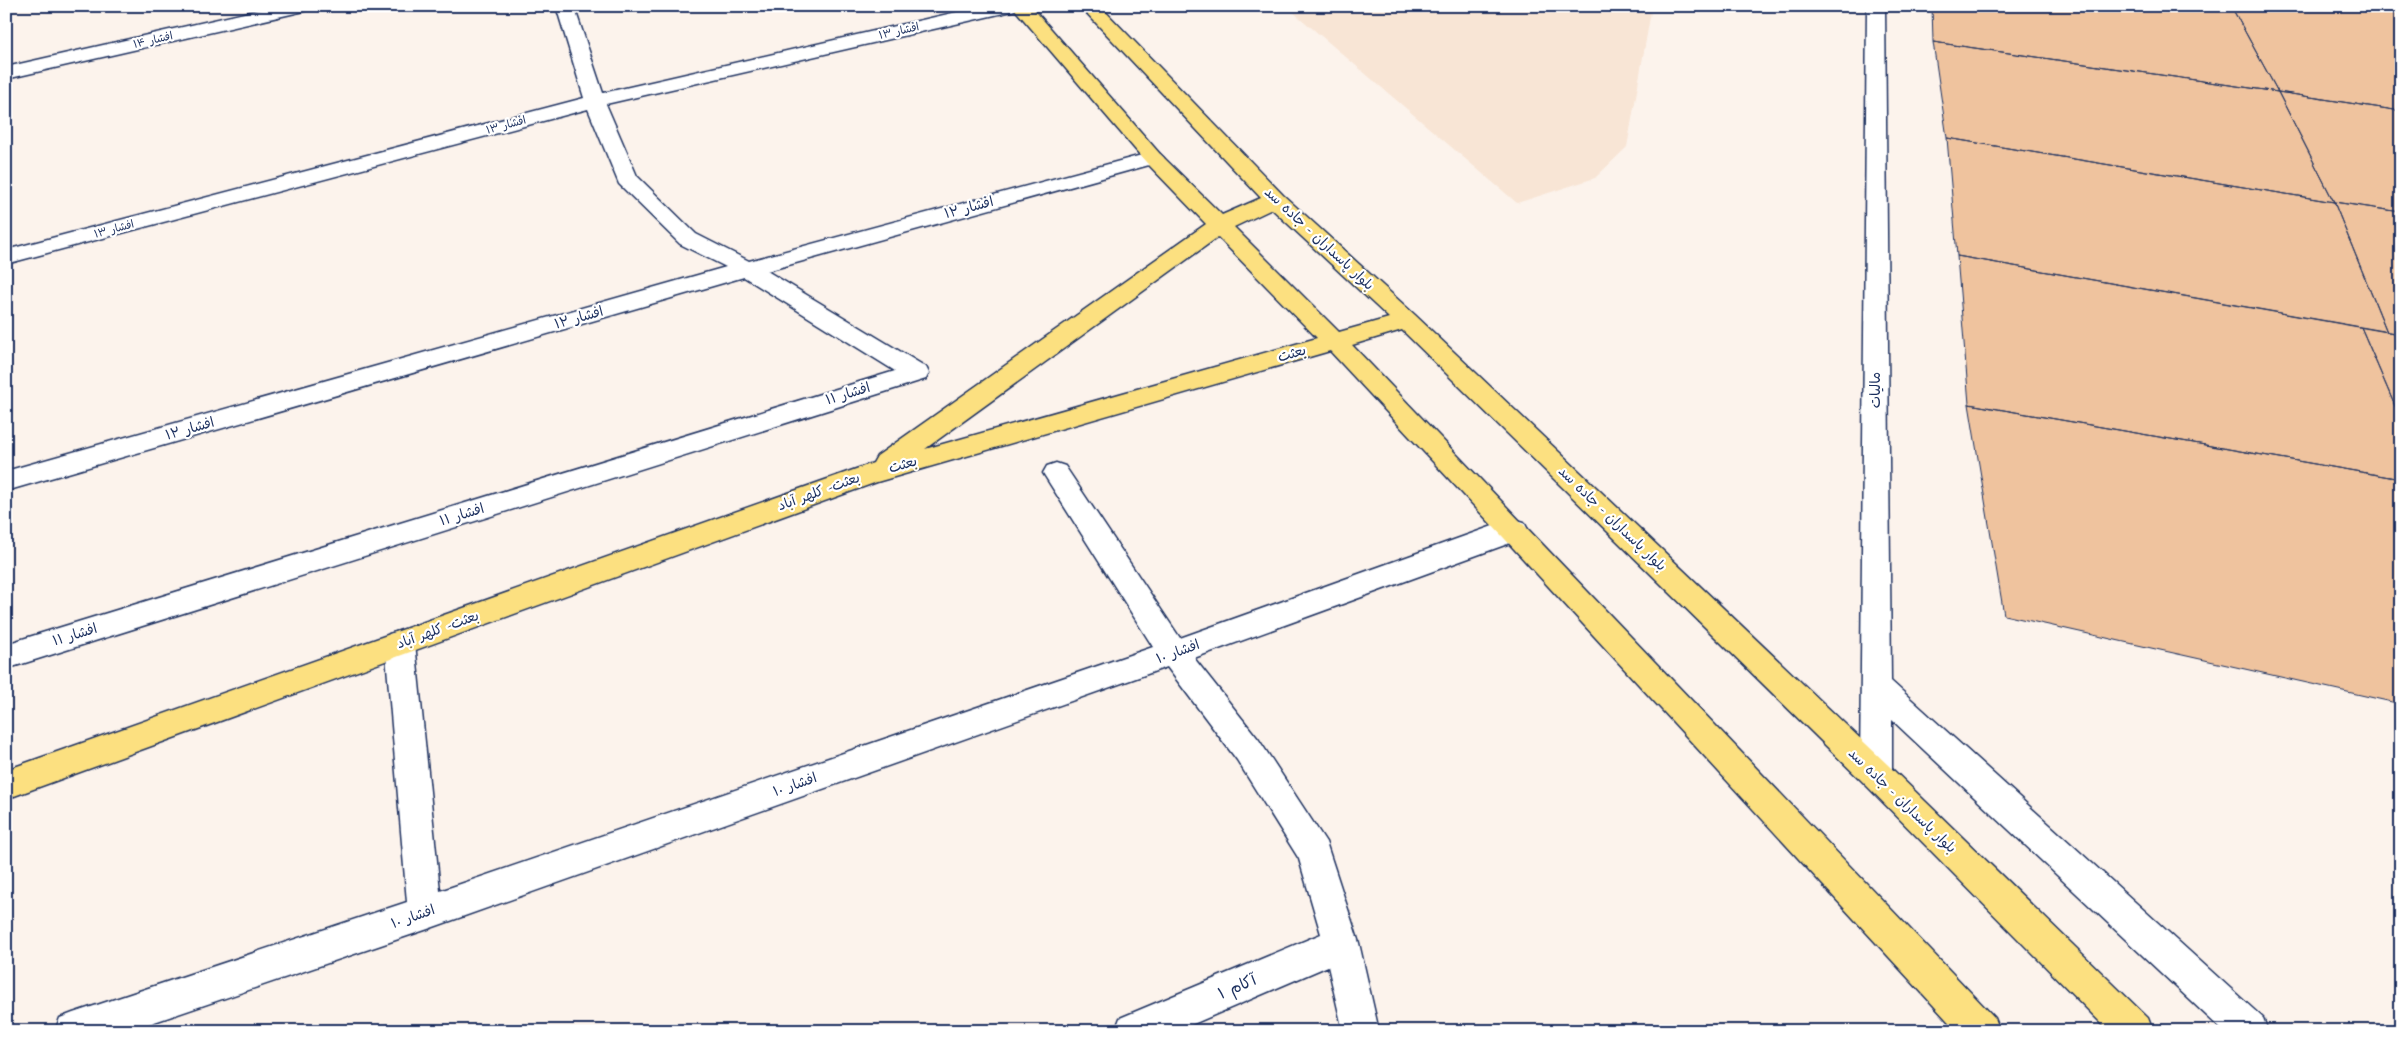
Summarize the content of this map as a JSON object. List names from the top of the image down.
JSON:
{
  "streets": {
    "main road": ["بلوار پاسداران - جاده سد", "بعثت", "بعثت- کلهر آباد"],
    "street": [
      "افشار ۱۳",
      "افشار ۱۴",
      "افشار ۱۲",
      "مالیات",
      "افشار ۱۱",
      "افشار ۱۰",
      "آکام ۱"
    ]
  },
  "crossings": [
    ["افشار ۱۲", "افشار ۱۱"],
    ["بلوار پاسداران - جاده سد", "بعثت"],
    ["بلوار پاسداران - جاده سد", "مالیات"],
    ["بعثت", "بعثت- کلهر آباد"]
  ]
}
